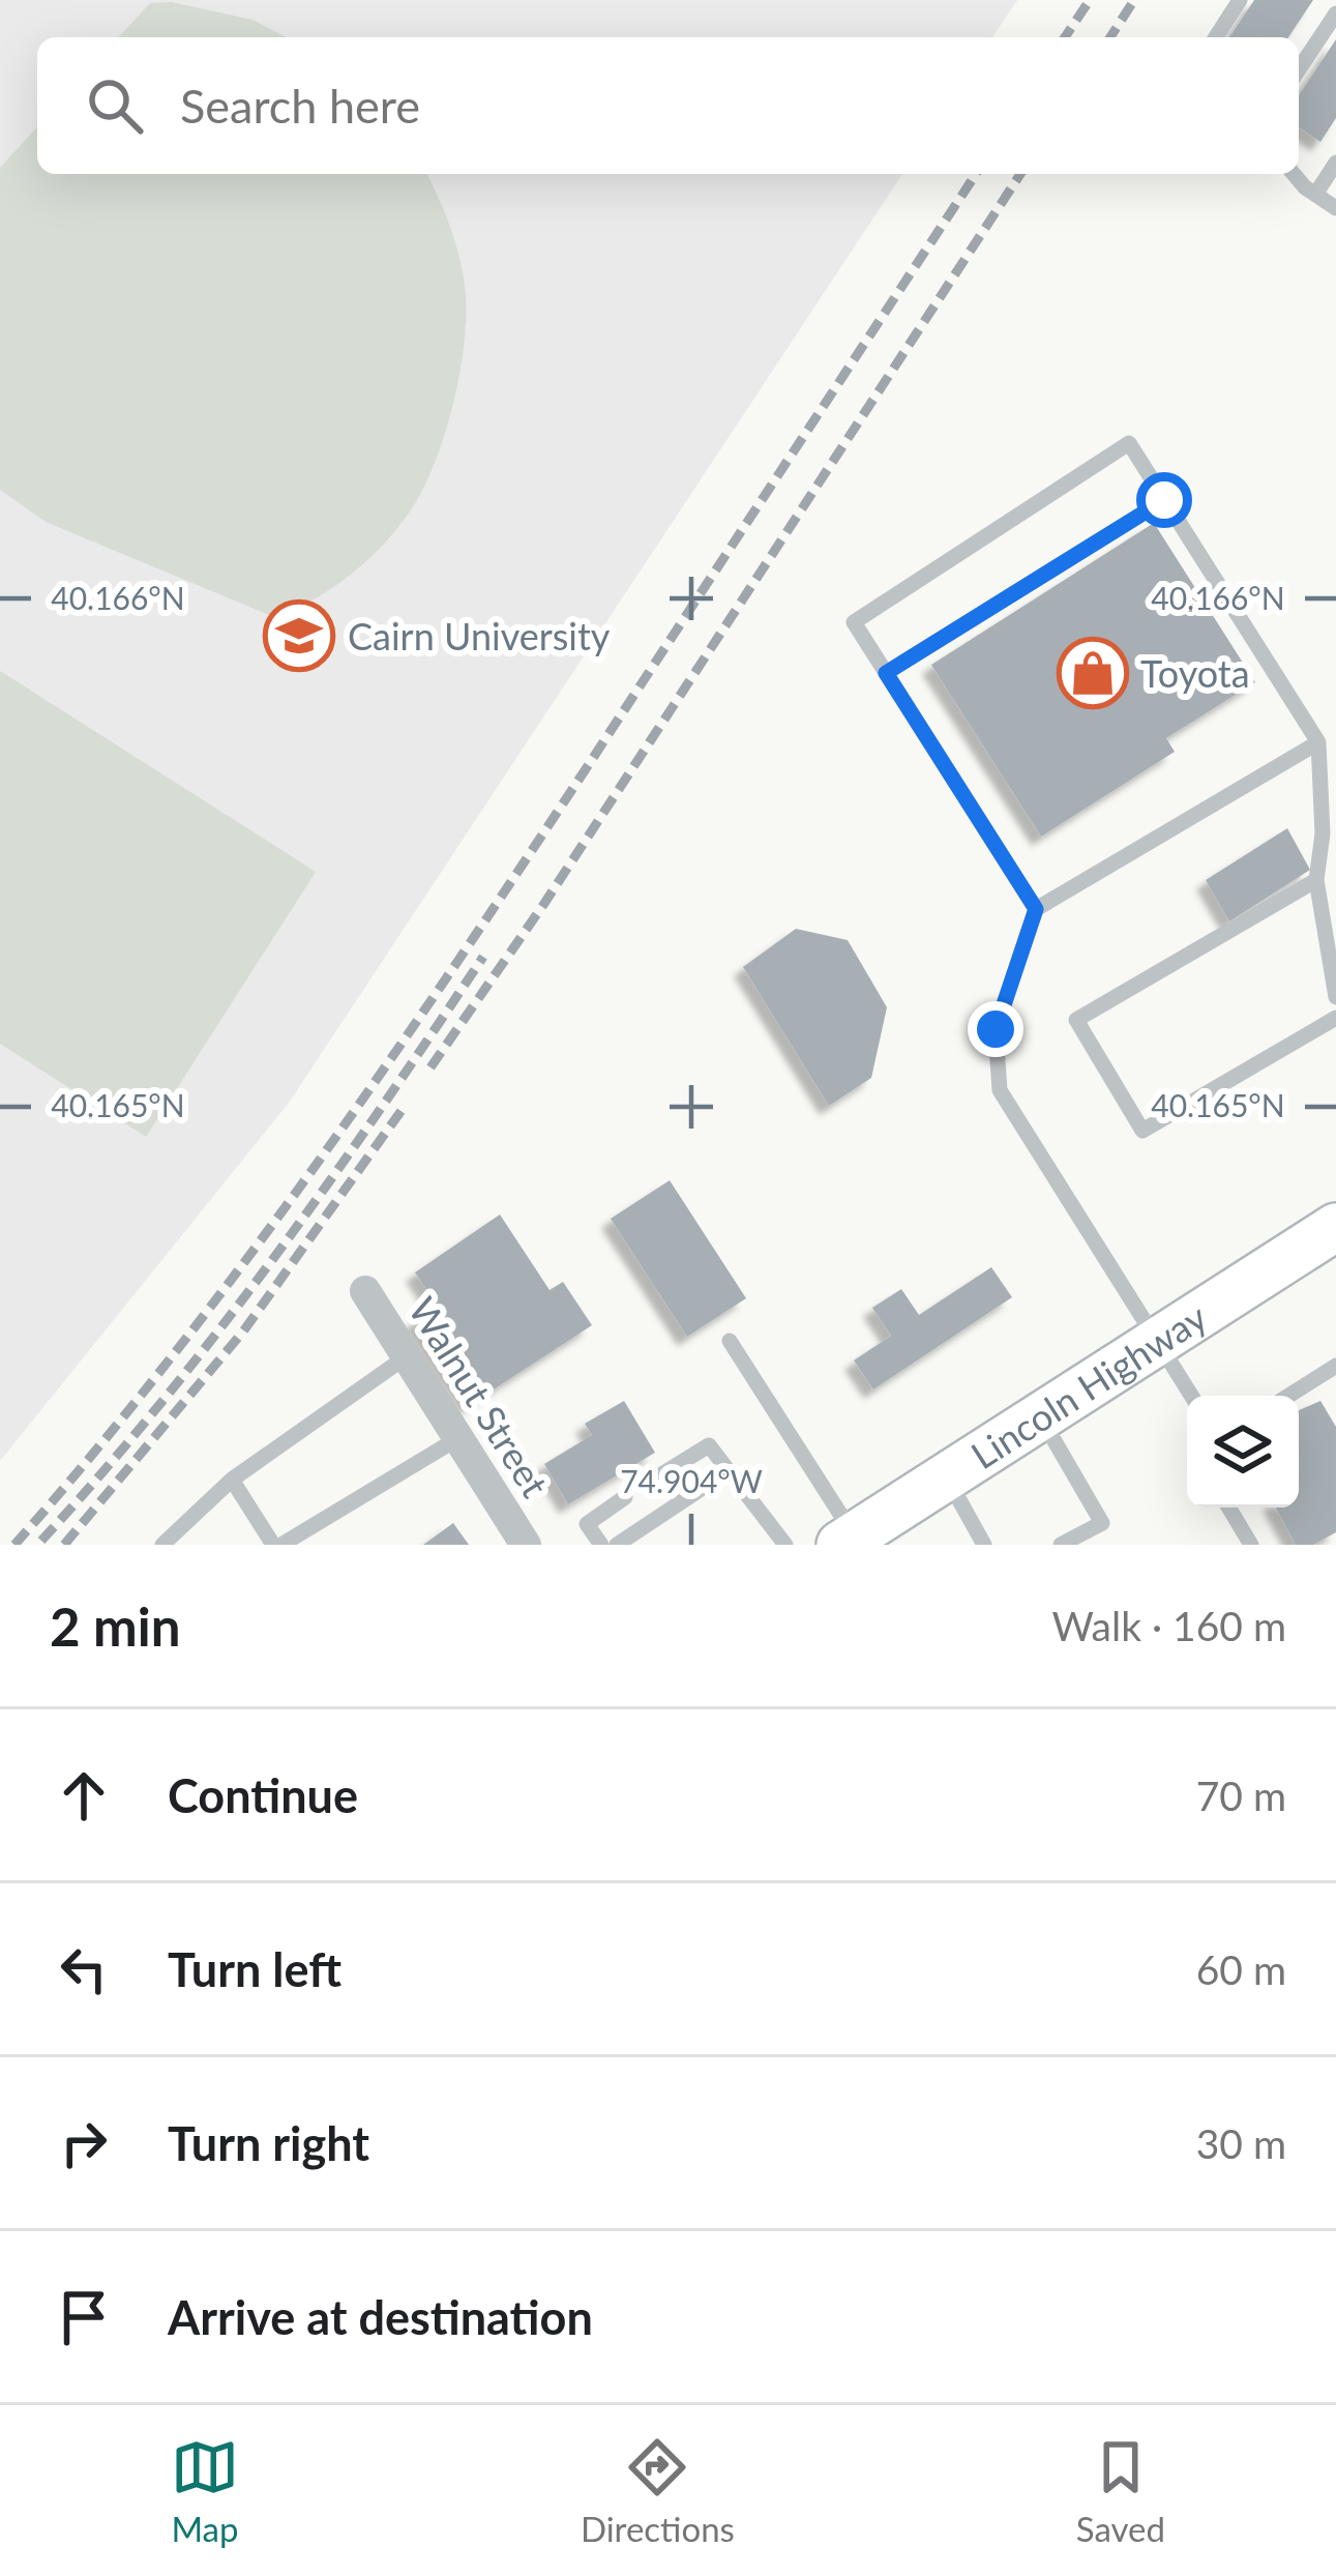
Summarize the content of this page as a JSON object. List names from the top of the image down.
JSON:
{
  "streets": {
    "main road": ["Lincoln Highway"],
    "street": ["Walnut Street"]
  },
  "places": {
    "school or university": ["Cairn University"],
    "shop": ["Toyota"]
  },
  "page": {
    "search": "Search here",
    "heading": ["2 min", "Walk · 160 m"],
    "list": [
      ["Continue", "70 m"],
      ["Turn left", "60 m"],
      ["Turn right", "30 m"],
      "Arrive at destination"
    ],
    "nav": ["Map", "Directions", "Saved"]
  },
  "coordinates": ["40.166°N", "40.165°N", "74.904°W"]
}
